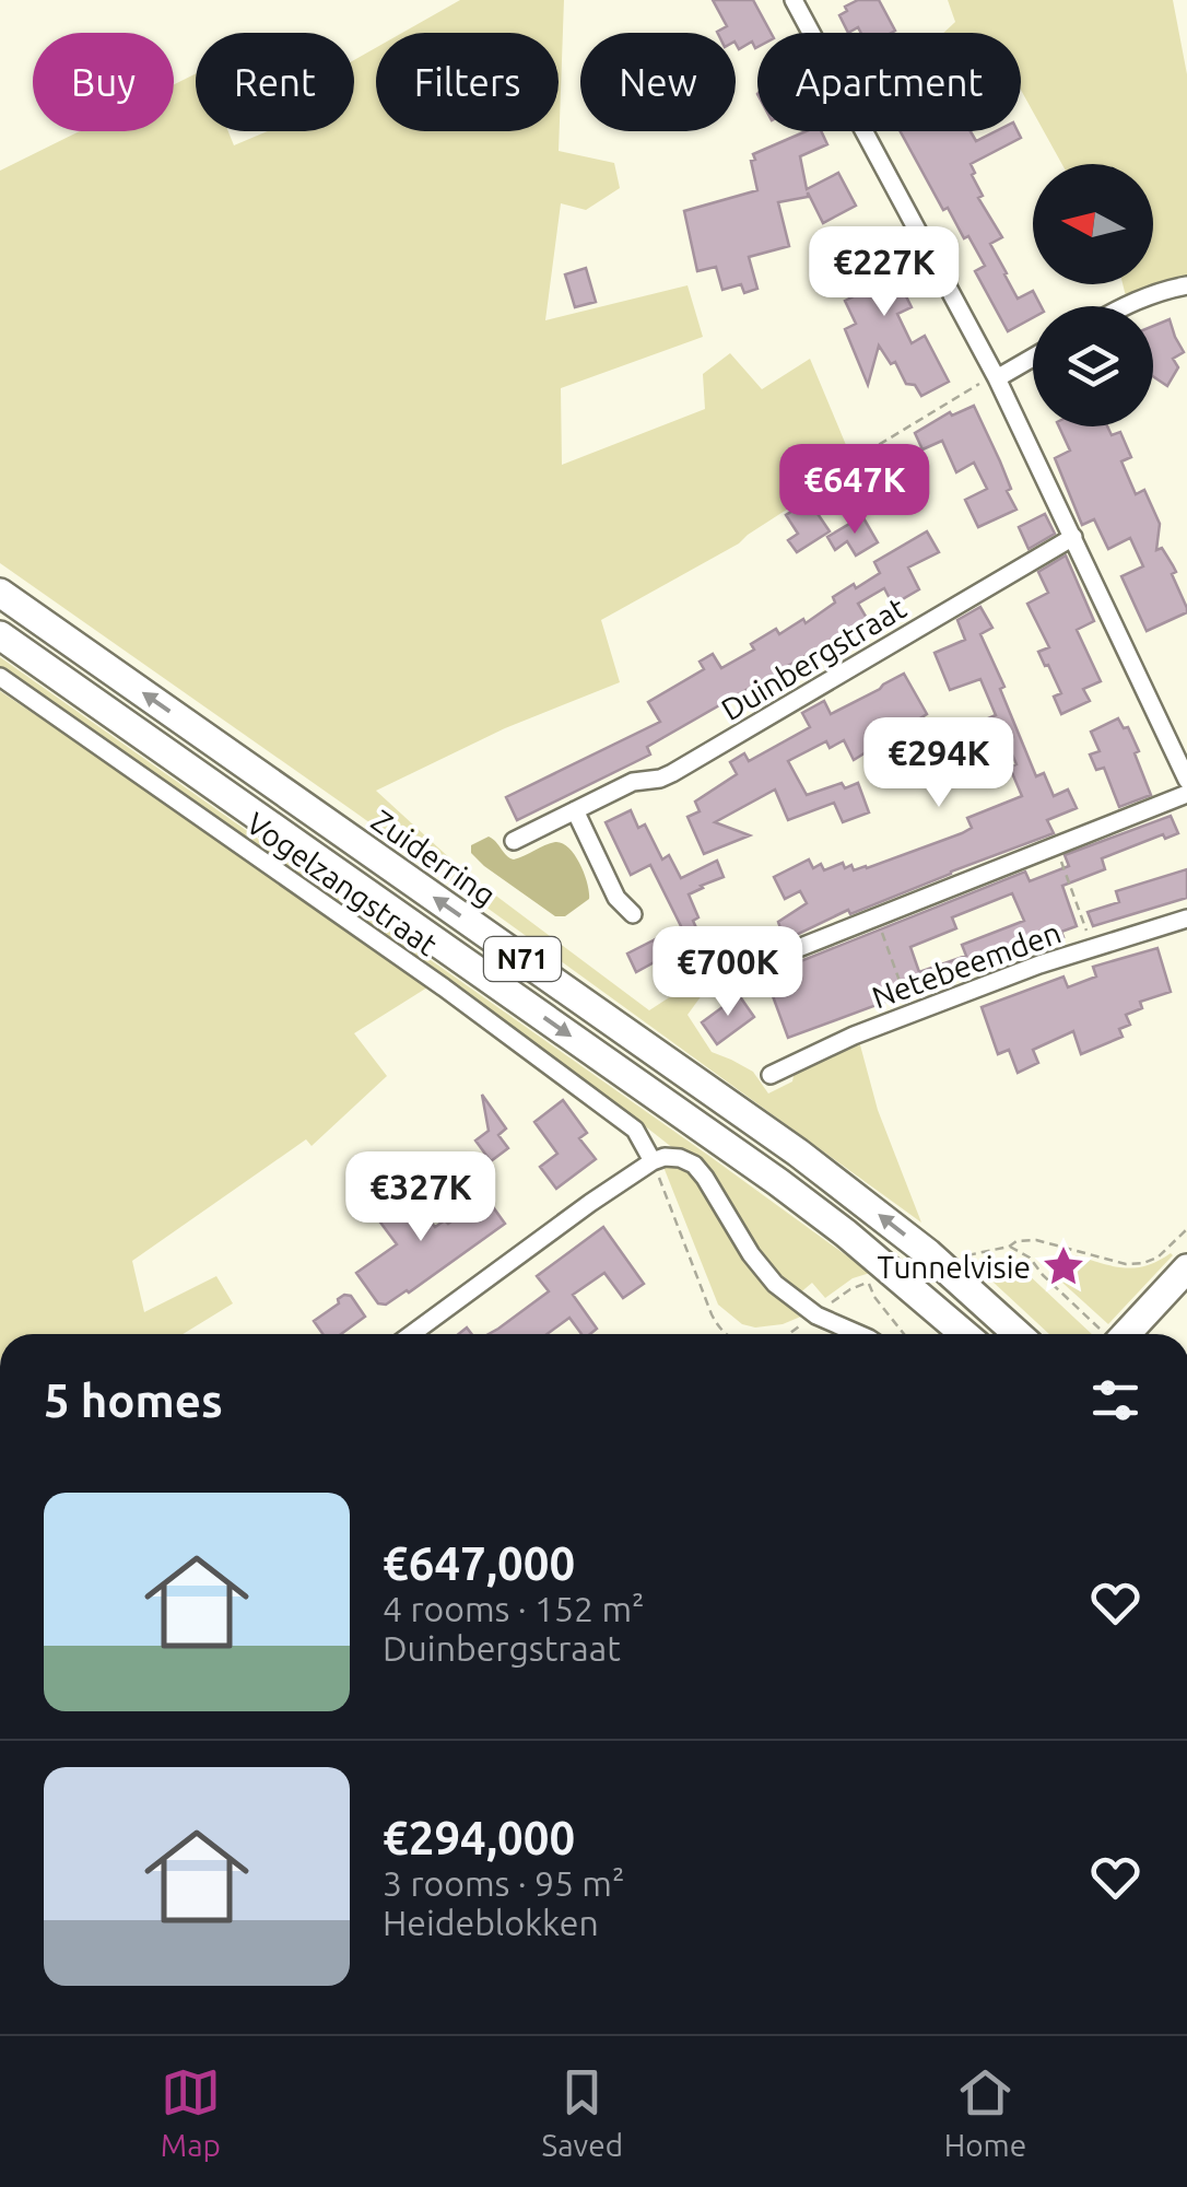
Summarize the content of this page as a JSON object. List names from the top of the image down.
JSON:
{
  "streets": {
    "main road": ["Zuiderring", "N71"],
    "street": ["Duinbergstraat", "Vogelzangstraat", "Netebeemden"]
  },
  "places": {
    "place": ["Tunnelvisie"]
  },
  "north": "left",
  "page": {
    "chip": [
      "Buy",
      "Rent",
      "Filters",
      "New",
      "Apartment"
    ],
    "price": [
      "€227K",
      "€647K",
      "€294K",
      "€700K",
      "€327K"
    ],
    "heading": "5 homes",
    "list": [
      {
        "name": "€647,000",
        "note": "4 rooms · 152 m² · Duinbergstraat"
      },
      {
        "name": "€294,000",
        "note": "3 rooms · 95 m² · Heideblokken"
      }
    ],
    "tabs": ["Map", "Saved", "Home"]
  }
}
